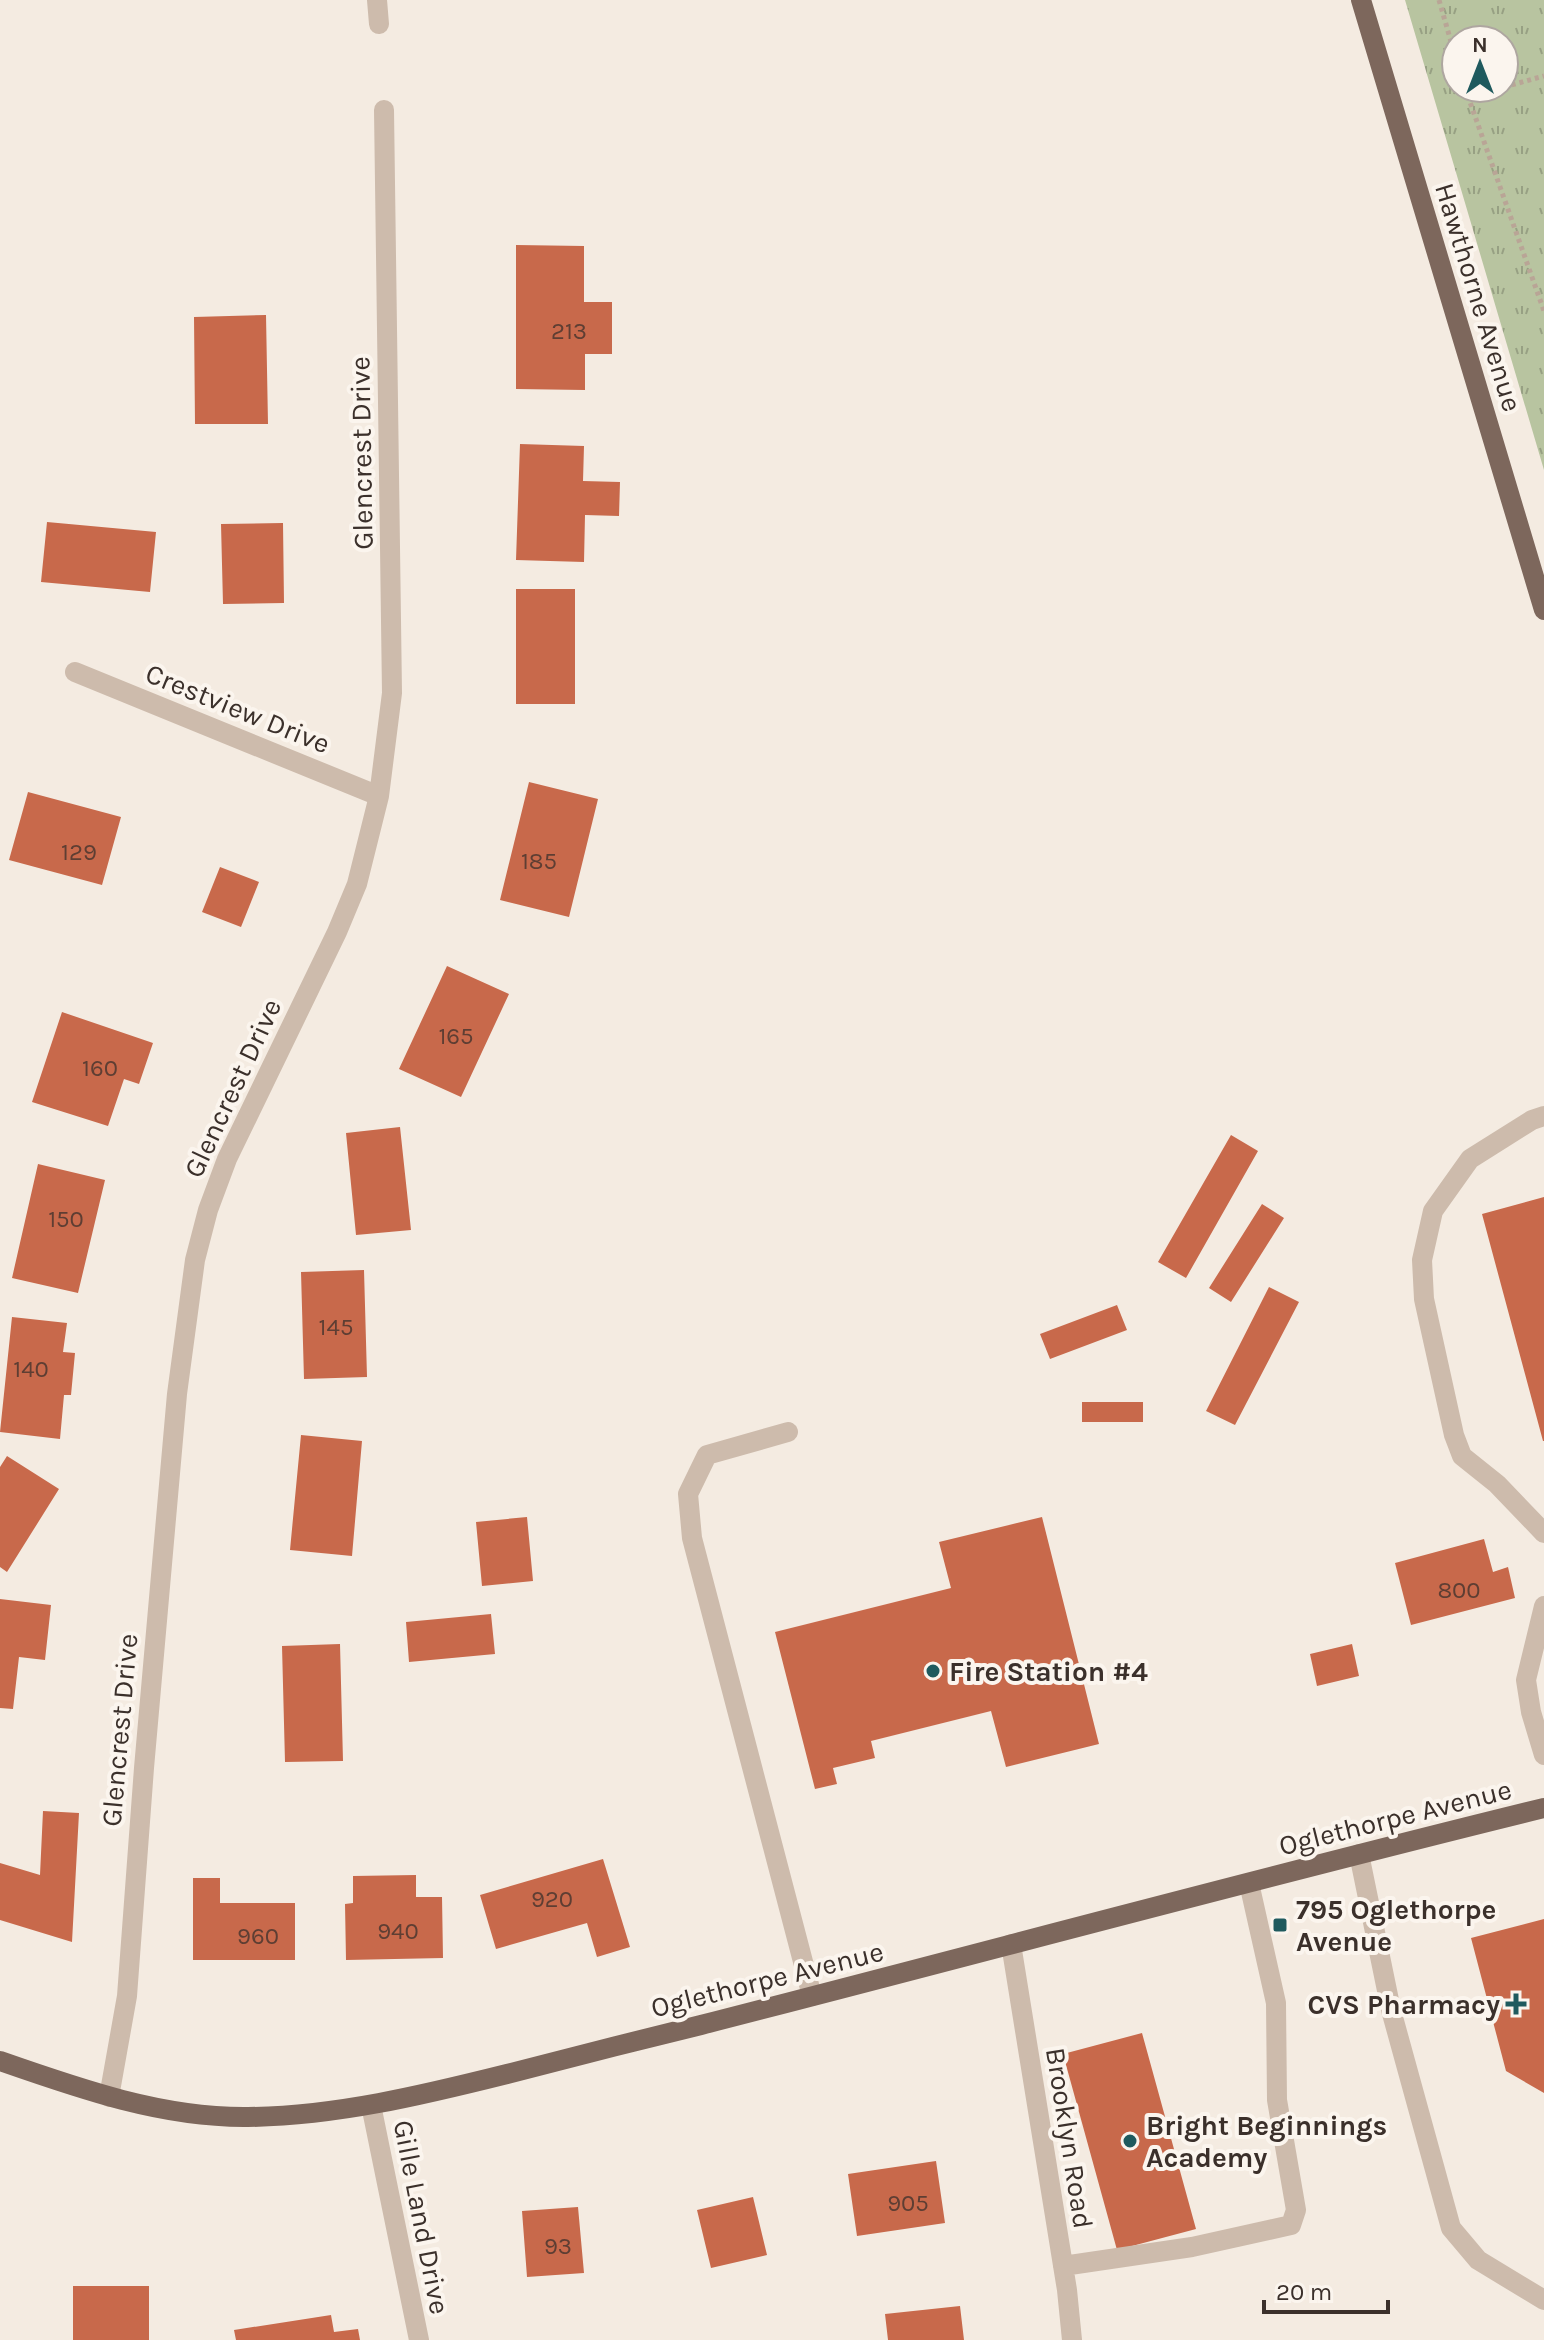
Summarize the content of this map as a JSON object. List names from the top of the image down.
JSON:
{
  "streets": {
    "main road": ["Hawthorne Avenue", "Oglethorpe Avenue"],
    "street": [
      "Glencrest Drive",
      "Crestview Drive",
      "Brooklyn Road",
      "Gille Land Drive"
    ]
  },
  "crossings": [
    ["Glencrest Drive", "Crestview Drive"],
    ["Glencrest Drive", "Oglethorpe Avenue"],
    ["Oglethorpe Avenue", "Brooklyn Road"],
    ["Oglethorpe Avenue", "Gille Land Drive"]
  ],
  "places": {
    "other": ["Fire Station #4", "Bright Beginnings Academy"],
    "transit": ["795 Oglethorpe Avenue"],
    "health": ["CVS Pharmacy"]
  },
  "house_numbers": [
    "213",
    "129",
    "185",
    "165",
    "160",
    "150",
    "145",
    "140",
    "800",
    "920",
    "940",
    "960",
    "905",
    "93"
  ],
  "scale_bar": "20 m",
  "north": "top"
}
